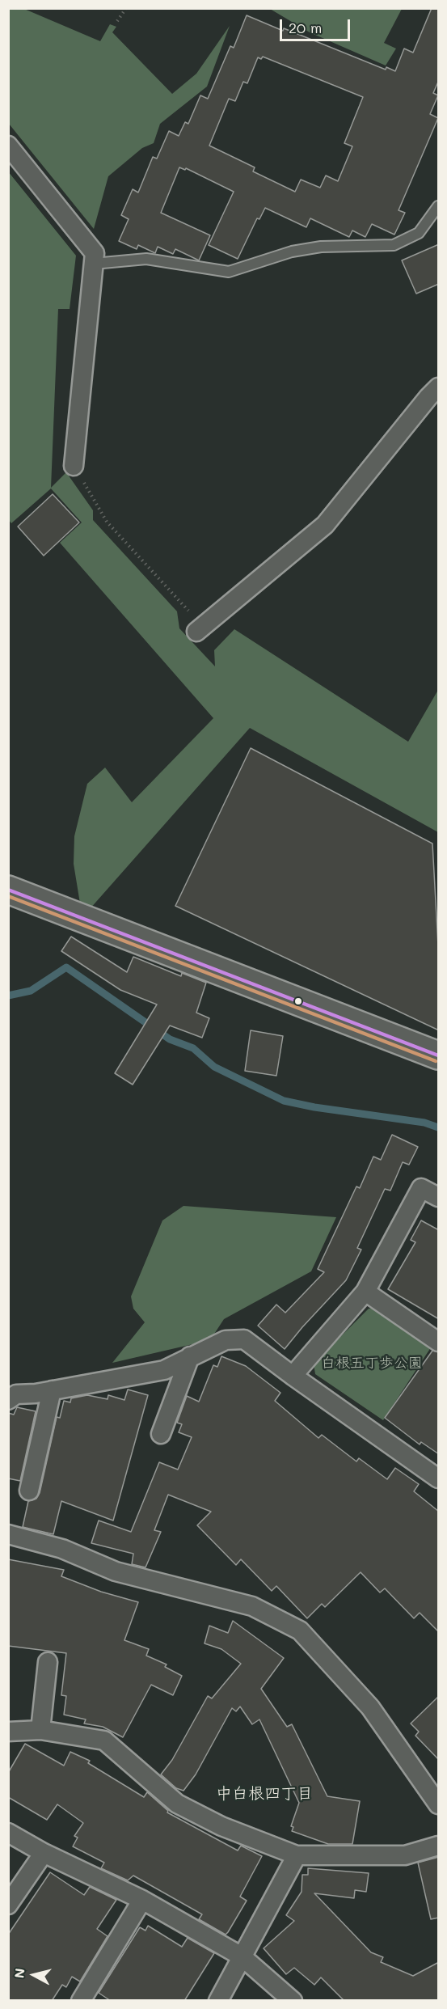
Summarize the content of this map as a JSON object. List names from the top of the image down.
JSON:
{
  "districts": ["中白根四丁目"],
  "parks": ["白根五丁歩公園"],
  "scale_bar": "20 m",
  "north": "left"
}
